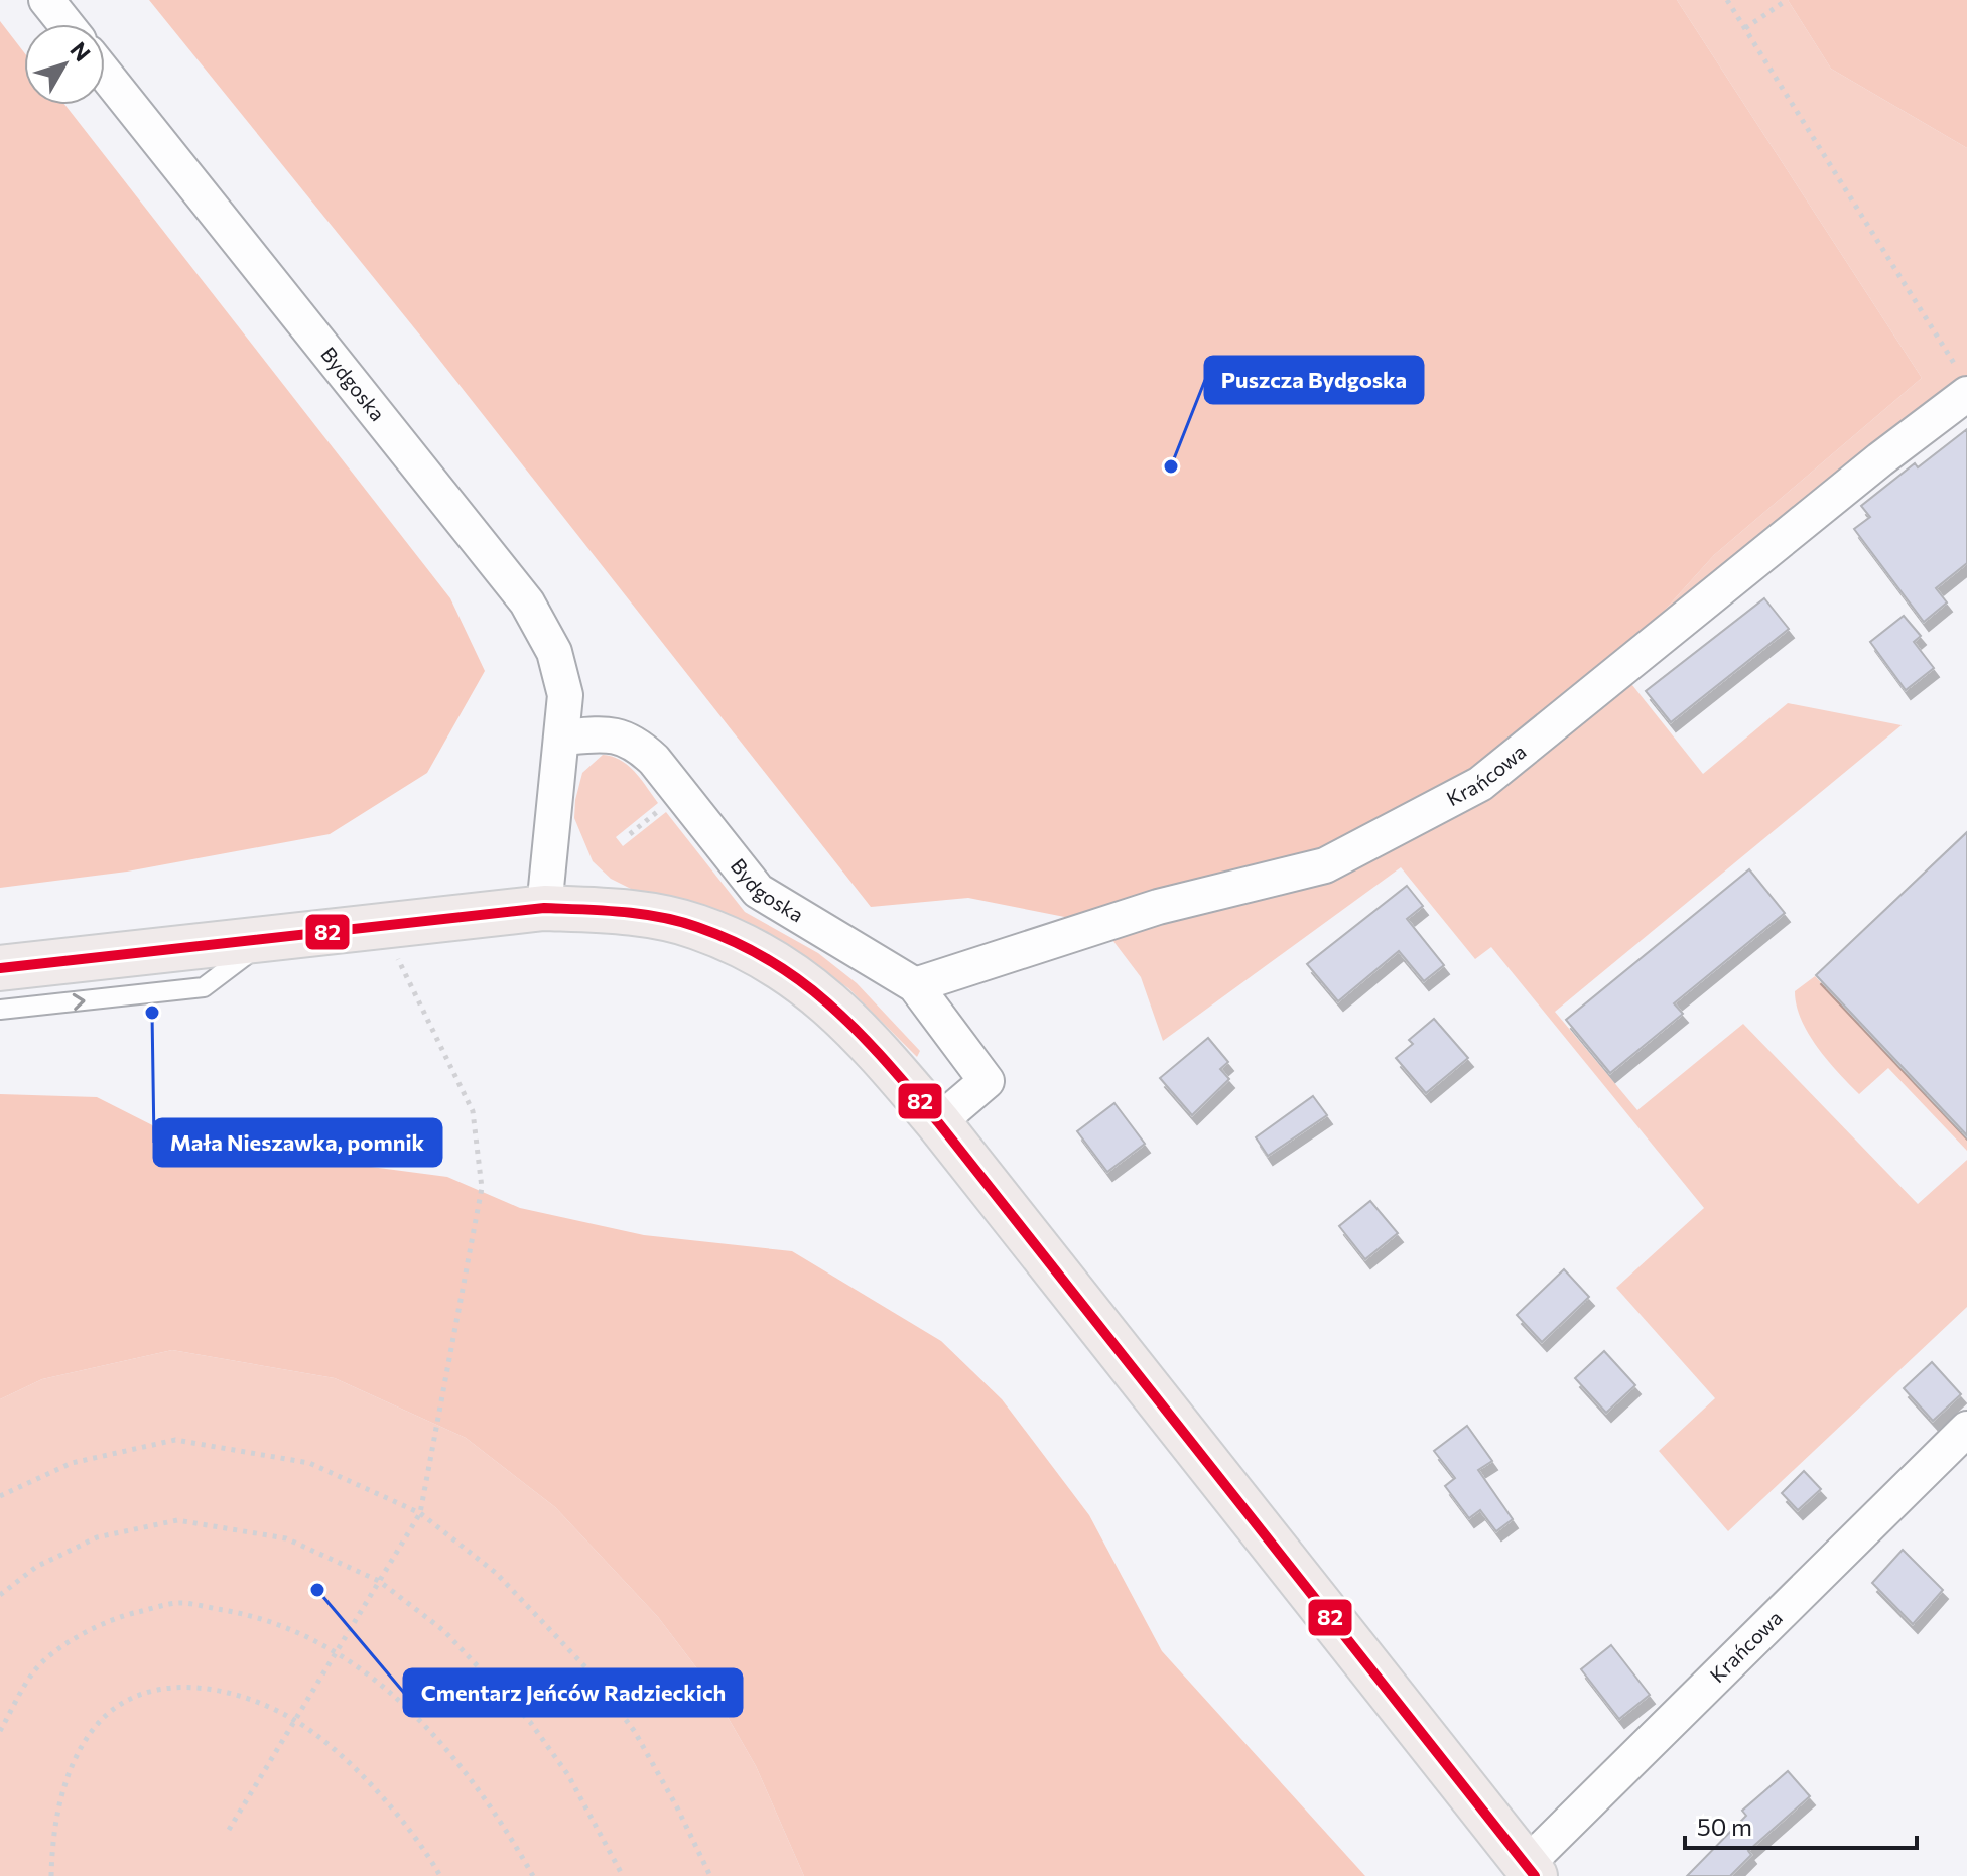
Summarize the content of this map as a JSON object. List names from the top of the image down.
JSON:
{
  "streets": {
    "street": ["Bydgoska", "Krańcowa"]
  },
  "crossings": [
    ["Bydgoska", "Krańcowa"]
  ],
  "places": ["Puszcza Bydgoska", "Mała Nieszawka, pomnik", "Cmentarz Jeńców Radzieckich"],
  "lines": ["transit line 82"],
  "scale_bar": "50 m",
  "north": "top right"
}
